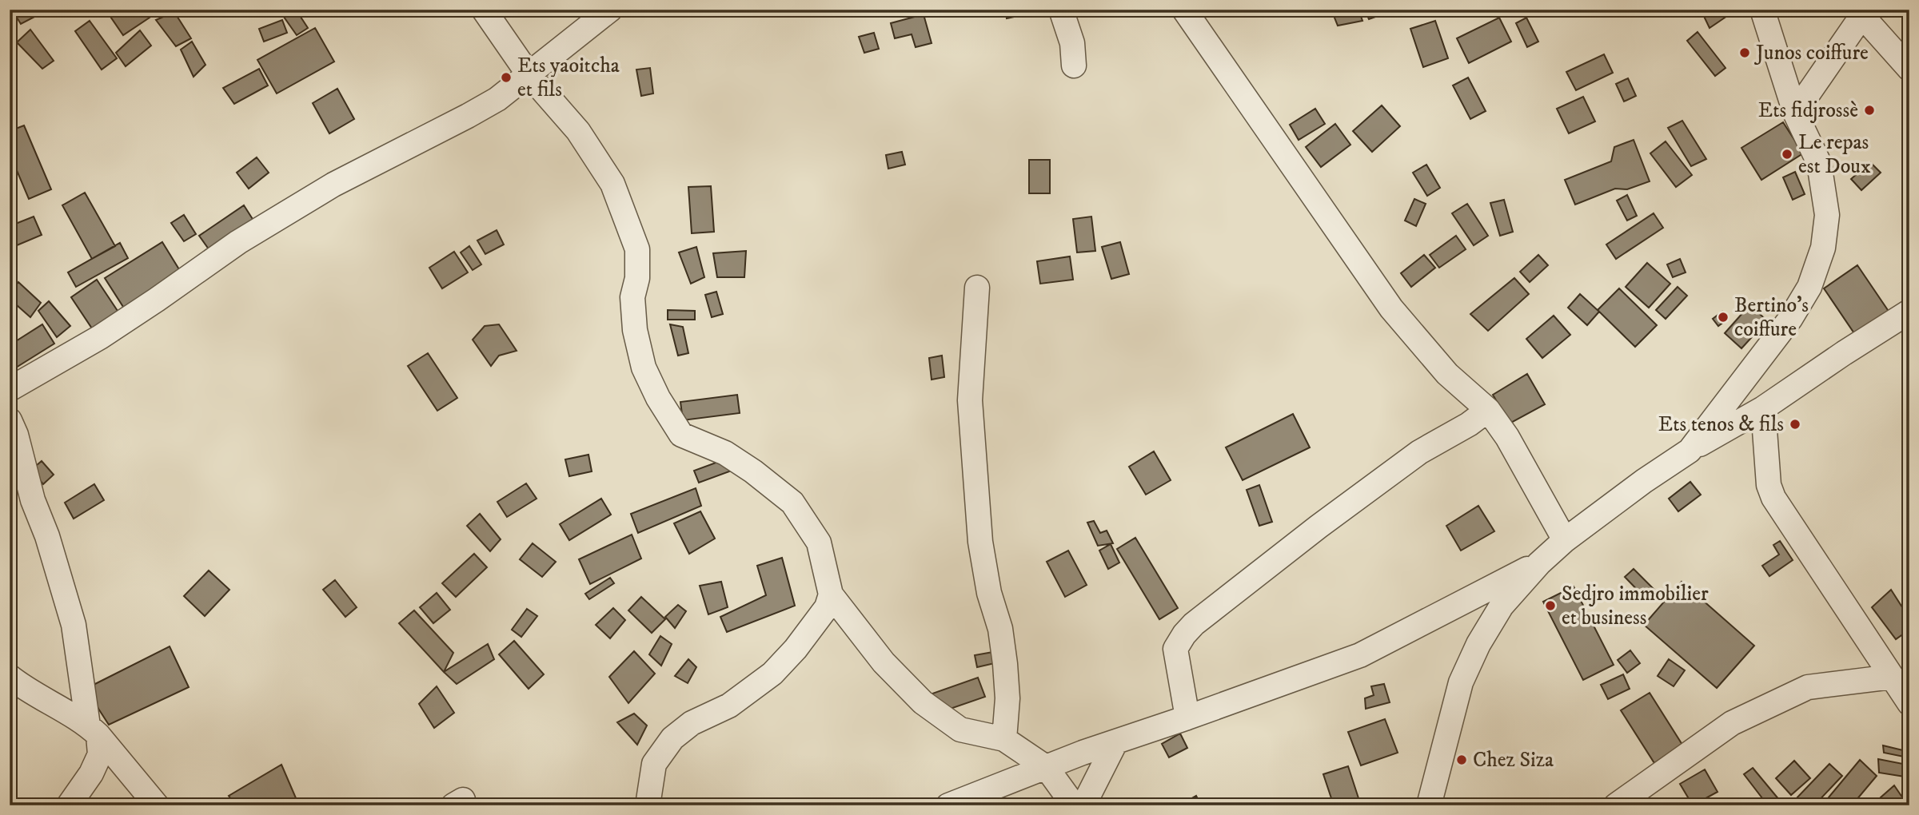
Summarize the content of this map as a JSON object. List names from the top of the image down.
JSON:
{
  "places": [
    "Junos coiffure",
    "Ets yaoitcha et fils",
    "Ets fidjrossè",
    "Le repas est Doux",
    "Bertino's coiffure",
    "Ets tenos & fils",
    "Sedjro immobilier et business",
    "Chez Siza"
  ]
}
